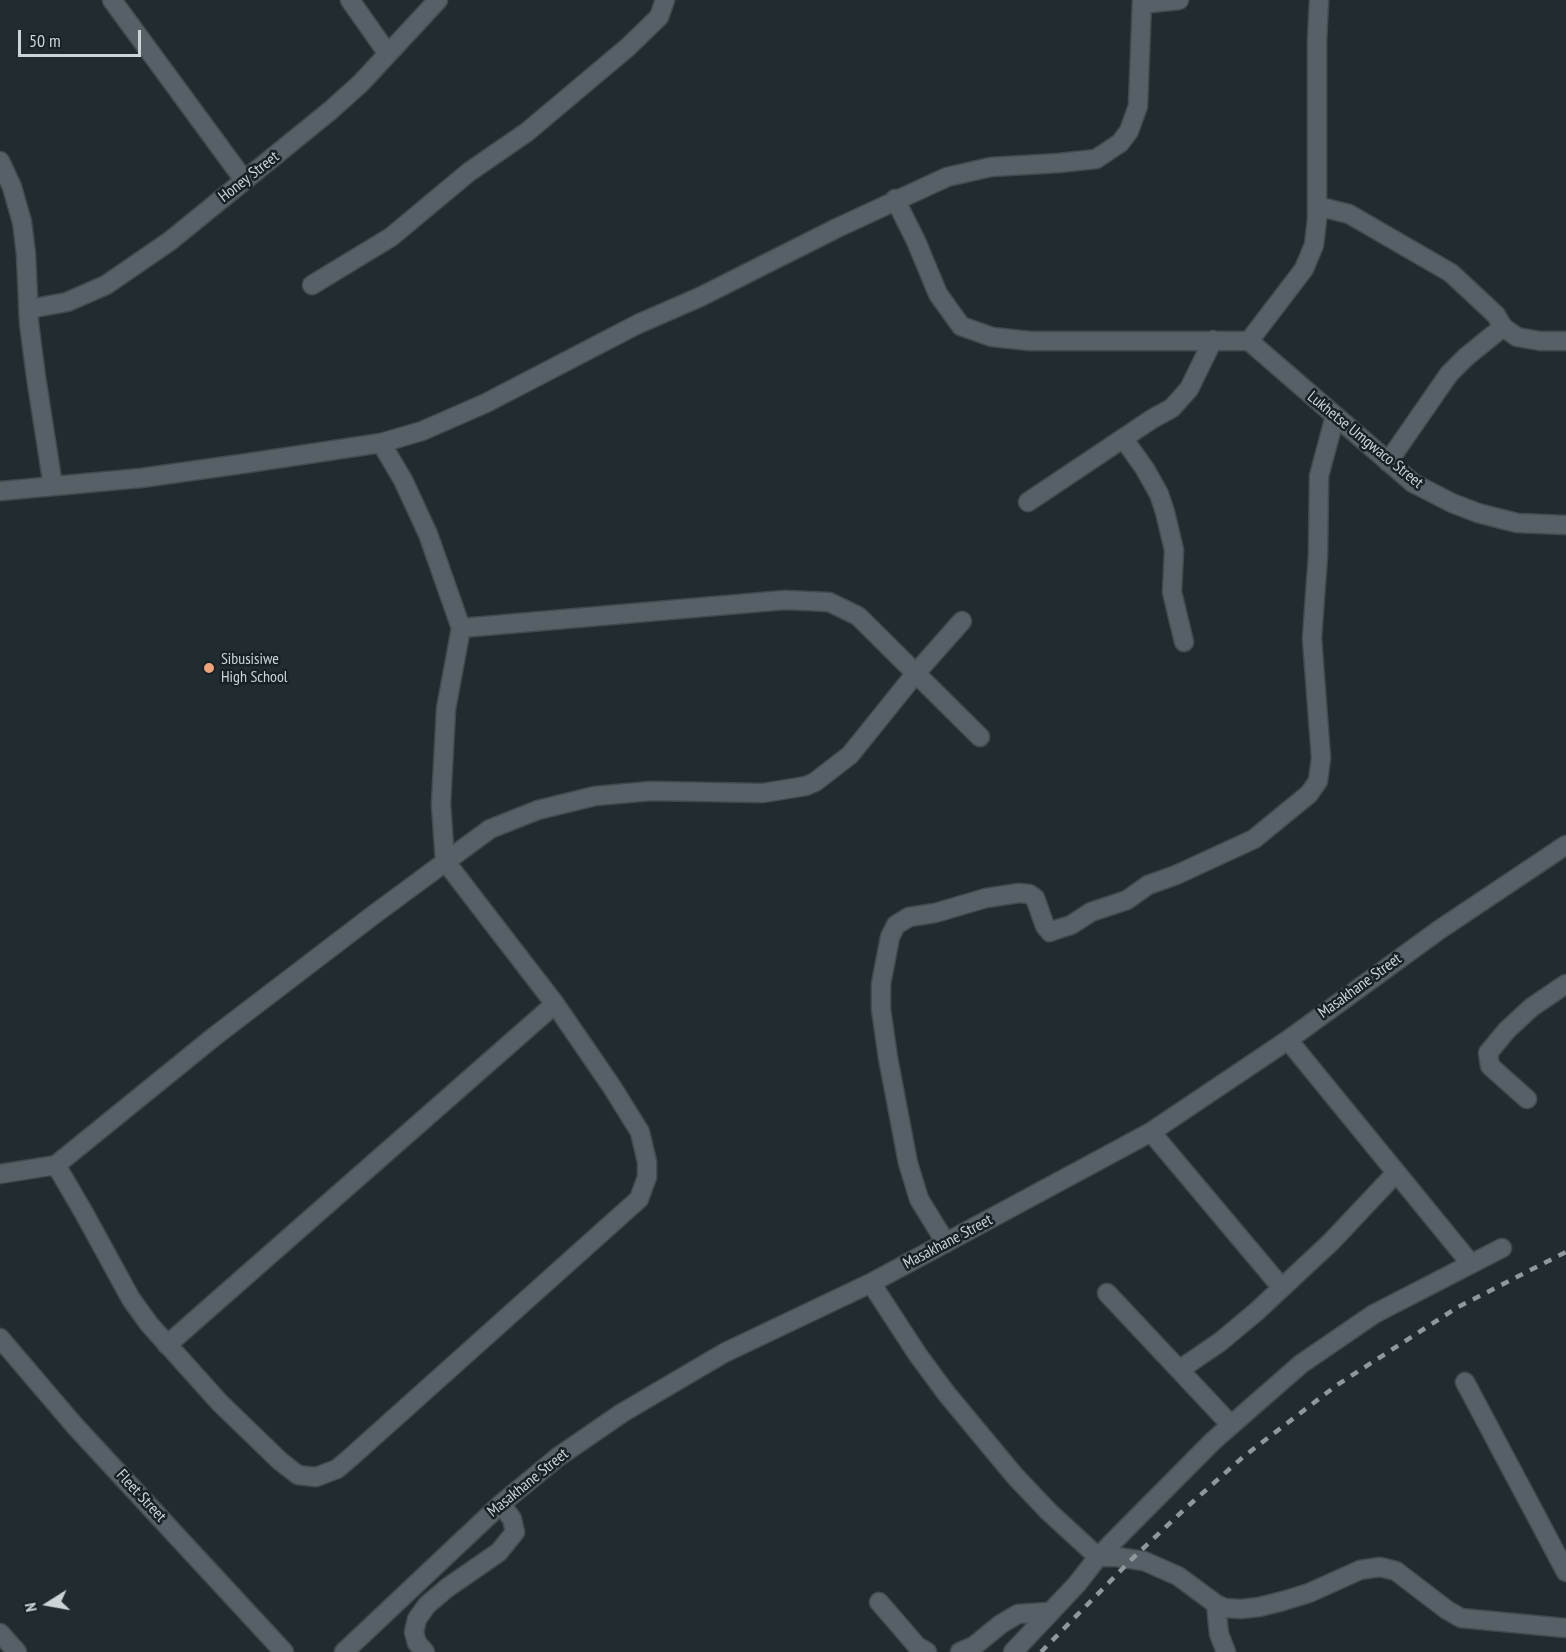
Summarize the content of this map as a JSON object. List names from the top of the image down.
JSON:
{
  "streets": {
    "street": [
      "Honey Street",
      "Lukhetse Umgwaco Street",
      "Masakhane Street",
      "Fleet Street"
    ]
  },
  "places": ["Sibusisiwe High School"],
  "scale_bar": "50 m",
  "north": "left"
}
